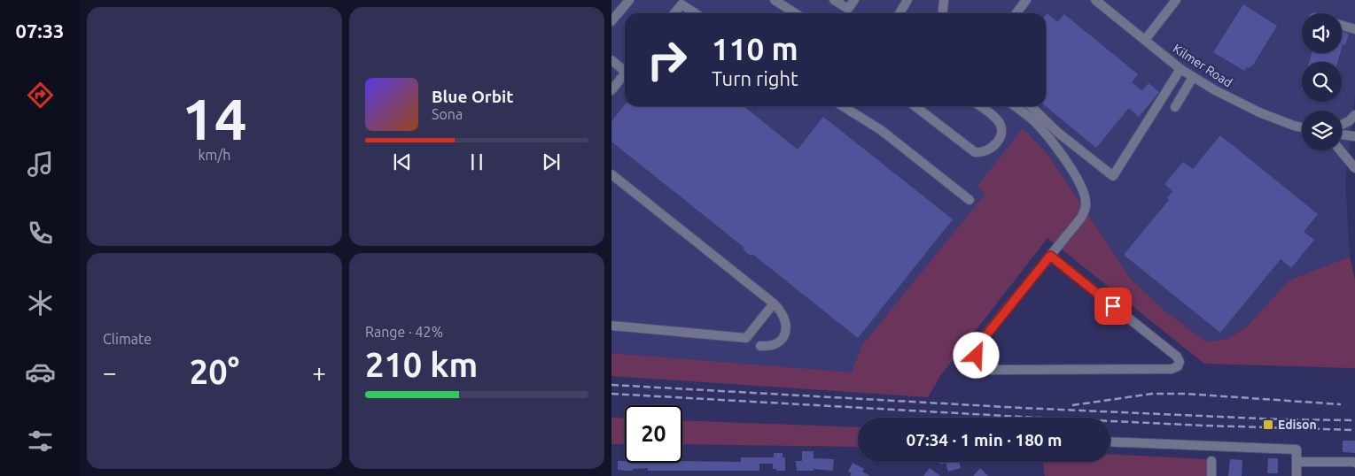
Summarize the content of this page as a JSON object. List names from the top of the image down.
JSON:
{
  "streets": {
    "street": ["Kilmer Road"]
  },
  "places": {
    "transit": ["Edison"]
  },
  "page": {
    "tabs": "07:33",
    "tile": [
      ["14", "km/h"],
      "Climate",
      ["Range · 42%", "210 km"]
    ],
    "turn": ["110 m", "Turn right"],
    "song": ["Blue Orbit", "Sona"],
    "heat": ["−", "20°", "+"],
    "limit": "20",
    "trip": "07:34 · 1 min · 180 m"
  }
}
